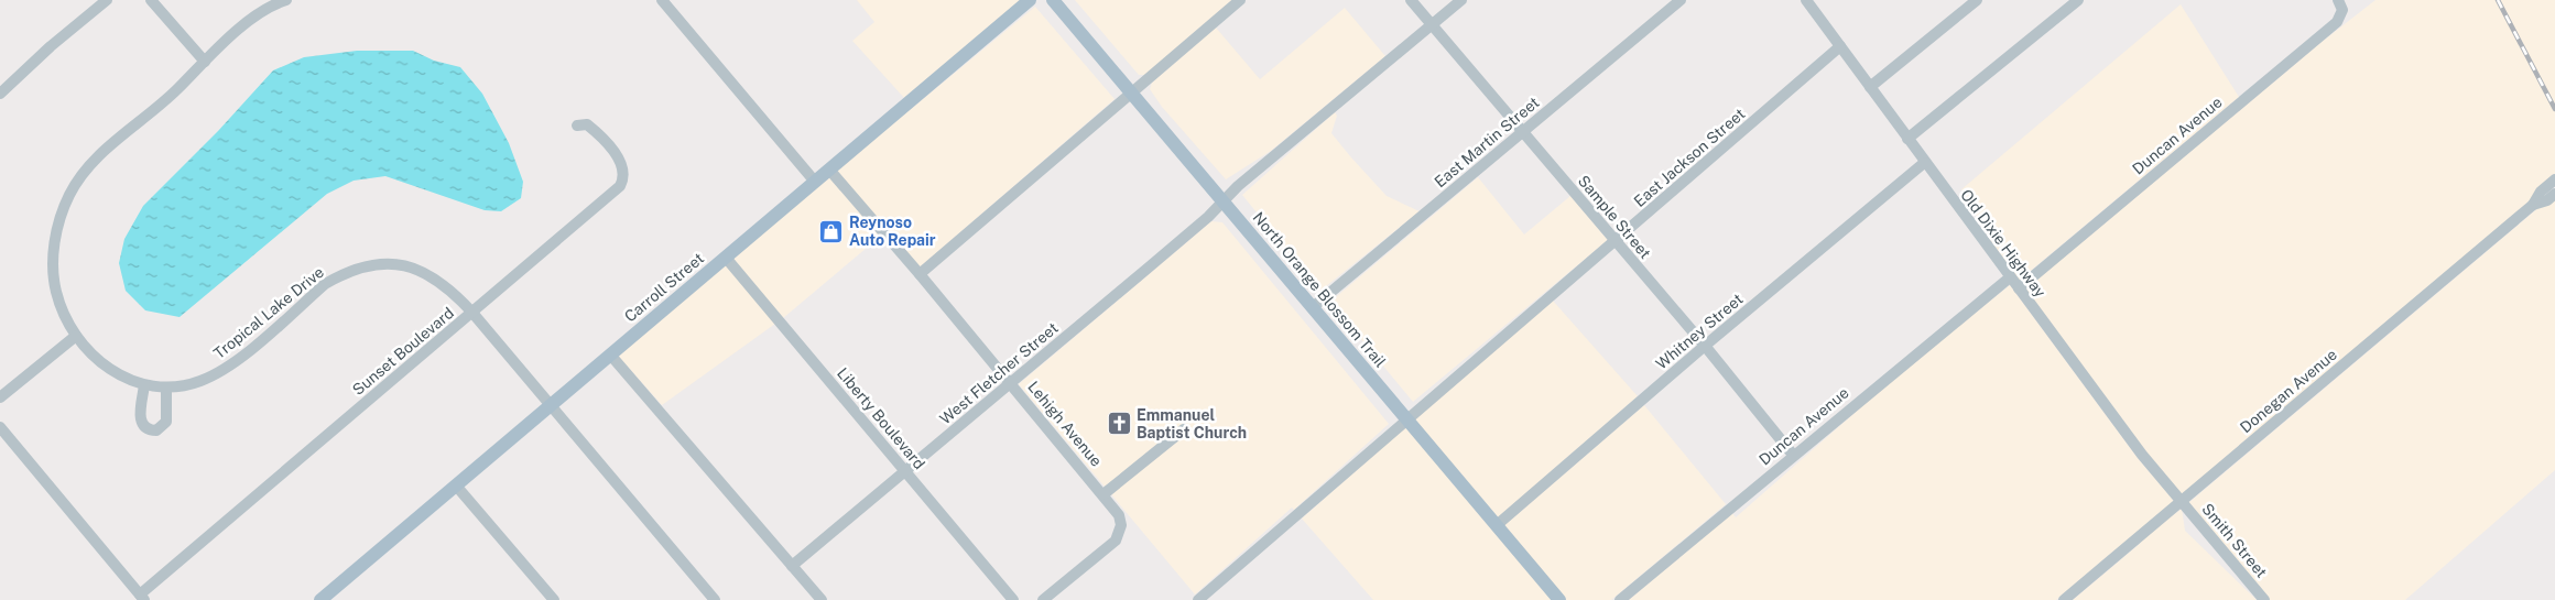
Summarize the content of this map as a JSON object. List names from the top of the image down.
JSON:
{
  "streets": {
    "main road": ["Carroll Street", "North Orange Blossom Trail"],
    "street": [
      "Duncan Avenue",
      "East Martin Street",
      "East Jackson Street",
      "Sample Street",
      "Old Dixie Highway",
      "Tropical Lake Drive",
      "Whitney Street",
      "Sunset Boulevard",
      "West Fletcher Street",
      "Donegan Avenue",
      "Liberty Boulevard",
      "Lehigh Avenue",
      "Smith Street"
    ]
  },
  "crossings": [
    ["Duncan Avenue", "Sample Street"],
    ["Duncan Avenue", "Old Dixie Highway"],
    ["East Martin Street", "Sample Street"],
    ["East Martin Street", "North Orange Blossom Trail"],
    ["East Jackson Street", "Sample Street"],
    ["East Jackson Street", "Old Dixie Highway"],
    ["East Jackson Street", "North Orange Blossom Trail"],
    ["Sample Street", "Whitney Street"],
    ["Sample Street", "West Fletcher Street"],
    ["Old Dixie Highway", "Whitney Street"],
    ["Old Dixie Highway", "Donegan Avenue"],
    ["Old Dixie Highway", "Smith Street"],
    ["Carroll Street", "Tropical Lake Drive"],
    ["Carroll Street", "Liberty Boulevard"],
    ["Carroll Street", "Lehigh Avenue"],
    ["North Orange Blossom Trail", "Whitney Street"],
    ["North Orange Blossom Trail", "West Fletcher Street"],
    ["Tropical Lake Drive", "Sunset Boulevard"],
    ["West Fletcher Street", "Liberty Boulevard"],
    ["West Fletcher Street", "Lehigh Avenue"],
    ["Donegan Avenue", "Smith Street"]
  ],
  "places": {
    "shop": ["Reynoso Auto Repair"],
    "church": ["Emmanuel Baptist Church"]
  }
}
